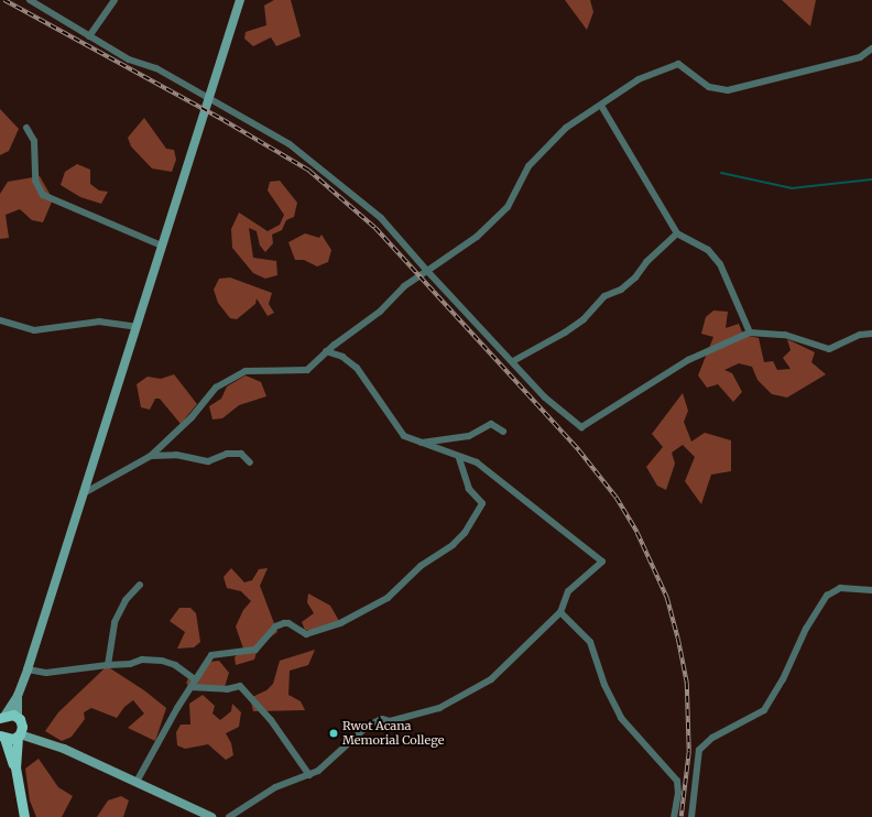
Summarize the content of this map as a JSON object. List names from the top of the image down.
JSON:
{
  "places": ["Rwot Acana Memorial College"]
}
